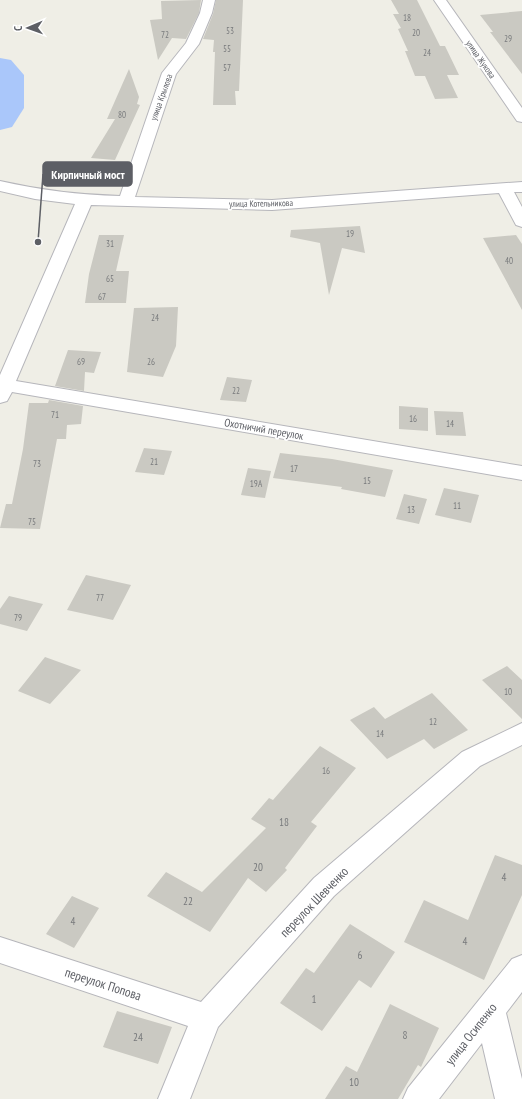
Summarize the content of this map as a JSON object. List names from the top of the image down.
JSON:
{
  "streets": {
    "street": [
      "улица Жукова",
      "улица Крылова",
      "улица Котельникова",
      "Охотничий переулок",
      "переулок Шевченко",
      "переулок Попова",
      "улица Осипенко"
    ]
  },
  "crossings": [
    ["улица Крылова", "улица Котельникова"],
    ["переулок Шевченко", "переулок Попова"]
  ],
  "places": ["Кирпичный мост"],
  "house_numbers": [
    "18",
    "53",
    "20",
    "72",
    "29",
    "55",
    "24",
    "57",
    "80",
    "19",
    "31",
    "40",
    "65",
    "67",
    "24",
    "69",
    "26",
    "22",
    "71",
    "16",
    "14",
    "21",
    "73",
    "17",
    "15",
    "19А",
    "11",
    "13",
    "75",
    "77",
    "79",
    "10",
    "12",
    "14",
    "16",
    "18",
    "20",
    "4",
    "22",
    "4",
    "4",
    "6",
    "1",
    "8",
    "24",
    "10"
  ],
  "north": "left"
}
